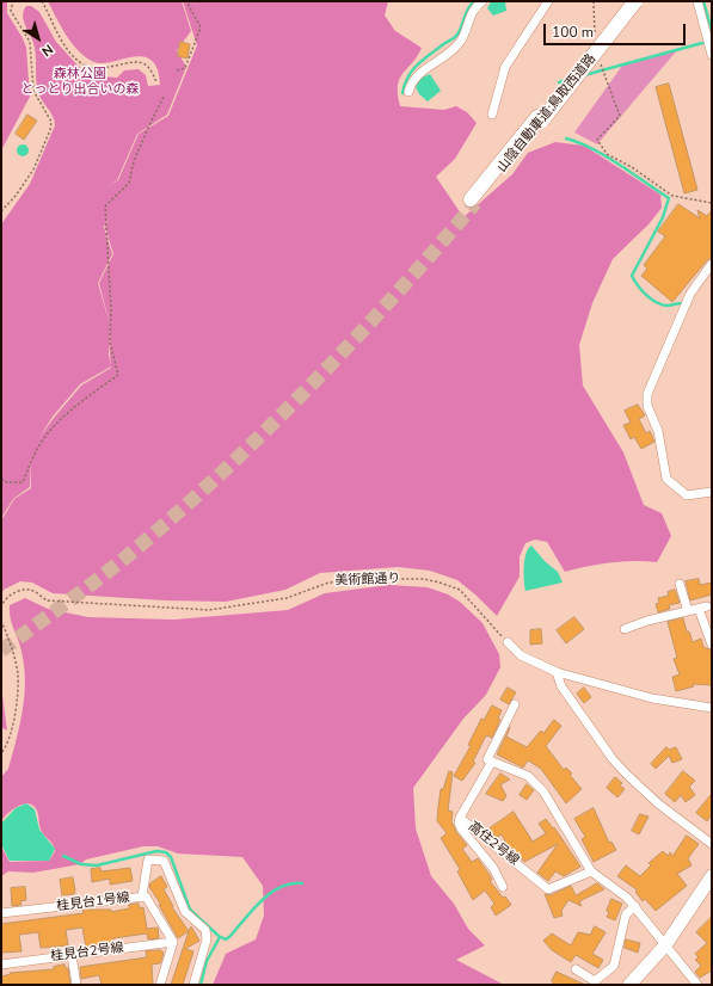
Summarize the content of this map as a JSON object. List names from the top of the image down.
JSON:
{
  "streets": {
    "highway": ["山陰自動車道;鳥取西道路"],
    "street": ["高住2号線", "桂見台1号線", "桂見台2号線"],
    "path": ["美術館通り"]
  },
  "crossings": [
    ["桂見台1号線", "桂見台2号線"]
  ],
  "parks": ["森林公園 とっとり出合いの森"],
  "scale_bar": "100 m",
  "north": "bottom right"
}
